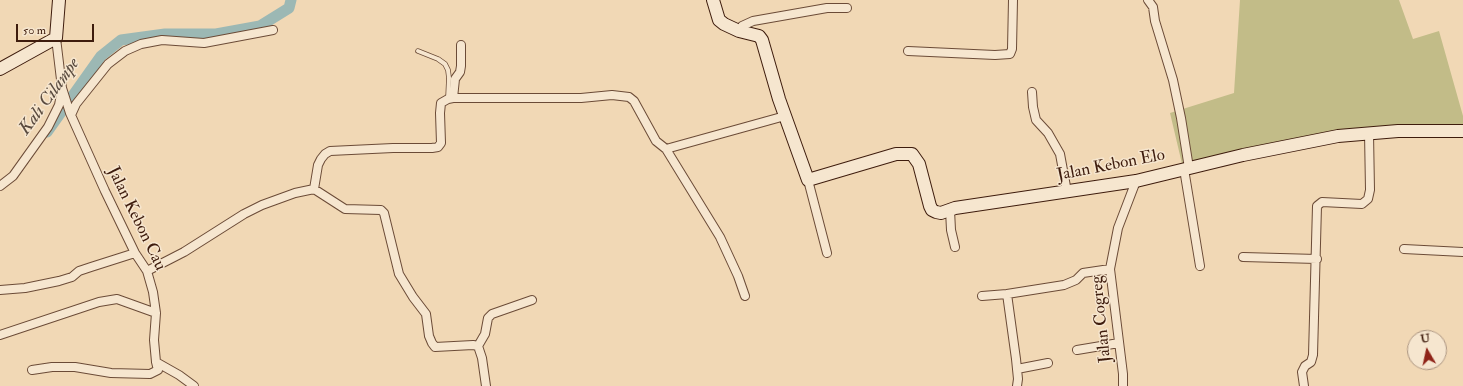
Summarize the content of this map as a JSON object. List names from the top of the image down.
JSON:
{
  "streets": {
    "street": ["Jalan Kebon Elo", "Jalan Kebon Cau", "Jalan Cogreg"]
  },
  "crossings": [
    ["Jalan Kebon Elo", "Jalan Cogreg"]
  ],
  "water": ["Kali Cilampe"],
  "scale_bar": "50 m",
  "north": "top"
}
